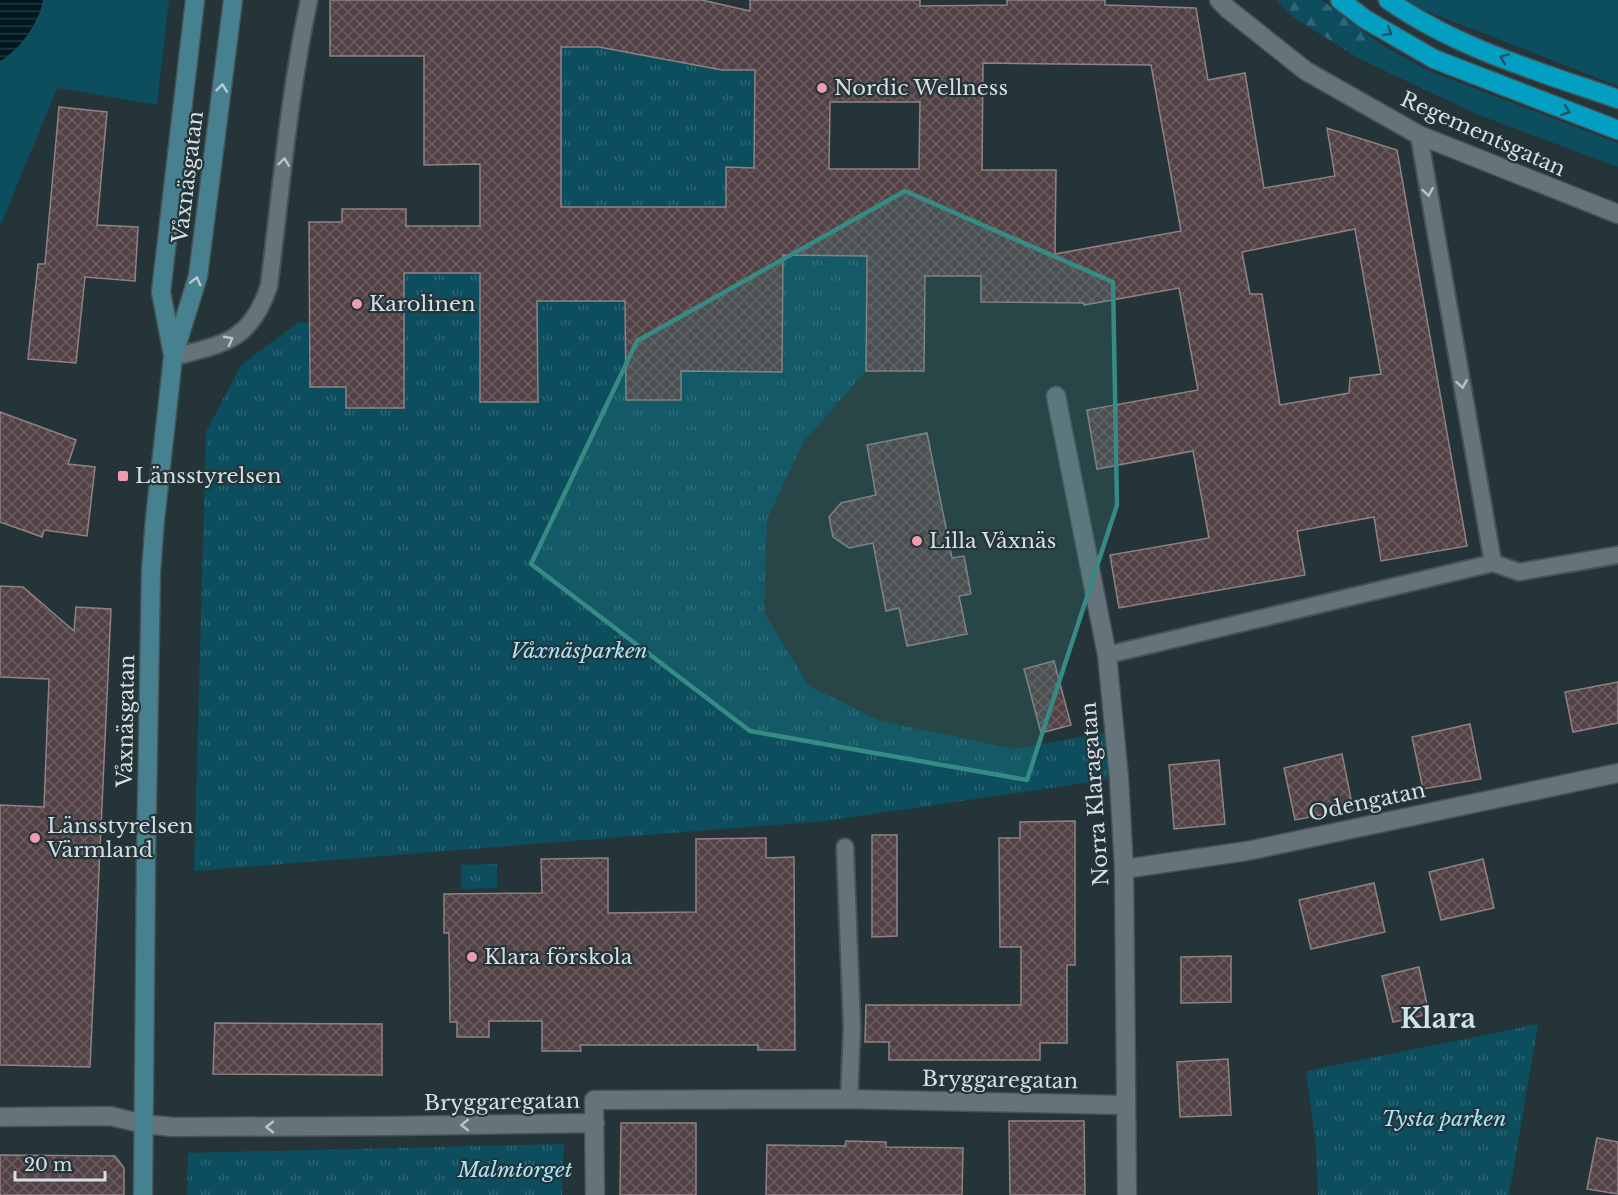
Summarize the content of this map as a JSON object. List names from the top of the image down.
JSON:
{
  "streets": {
    "street": [
      "Regementsgatan",
      "Våxnäsgatan",
      "Norra Klaragatan",
      "Odengatan",
      "Bryggaregatan"
    ]
  },
  "crossings": [
    ["Våxnäsgatan", "Bryggaregatan"],
    ["Norra Klaragatan", "Odengatan"],
    ["Norra Klaragatan", "Bryggaregatan"]
  ],
  "one_way": ["Bryggaregatan"],
  "districts": ["Klara"],
  "parks": ["Våxnäsparken", "Tysta parken", "Malmtorget"],
  "places": {
    "other": [
      "Nordic Wellness",
      "Karolinen",
      "Lilla Våxnäs",
      "Länsstyrelsen Värmland",
      "Klara förskola"
    ],
    "transit": ["Länsstyrelsen"]
  },
  "scale_bar": "20 m"
}
